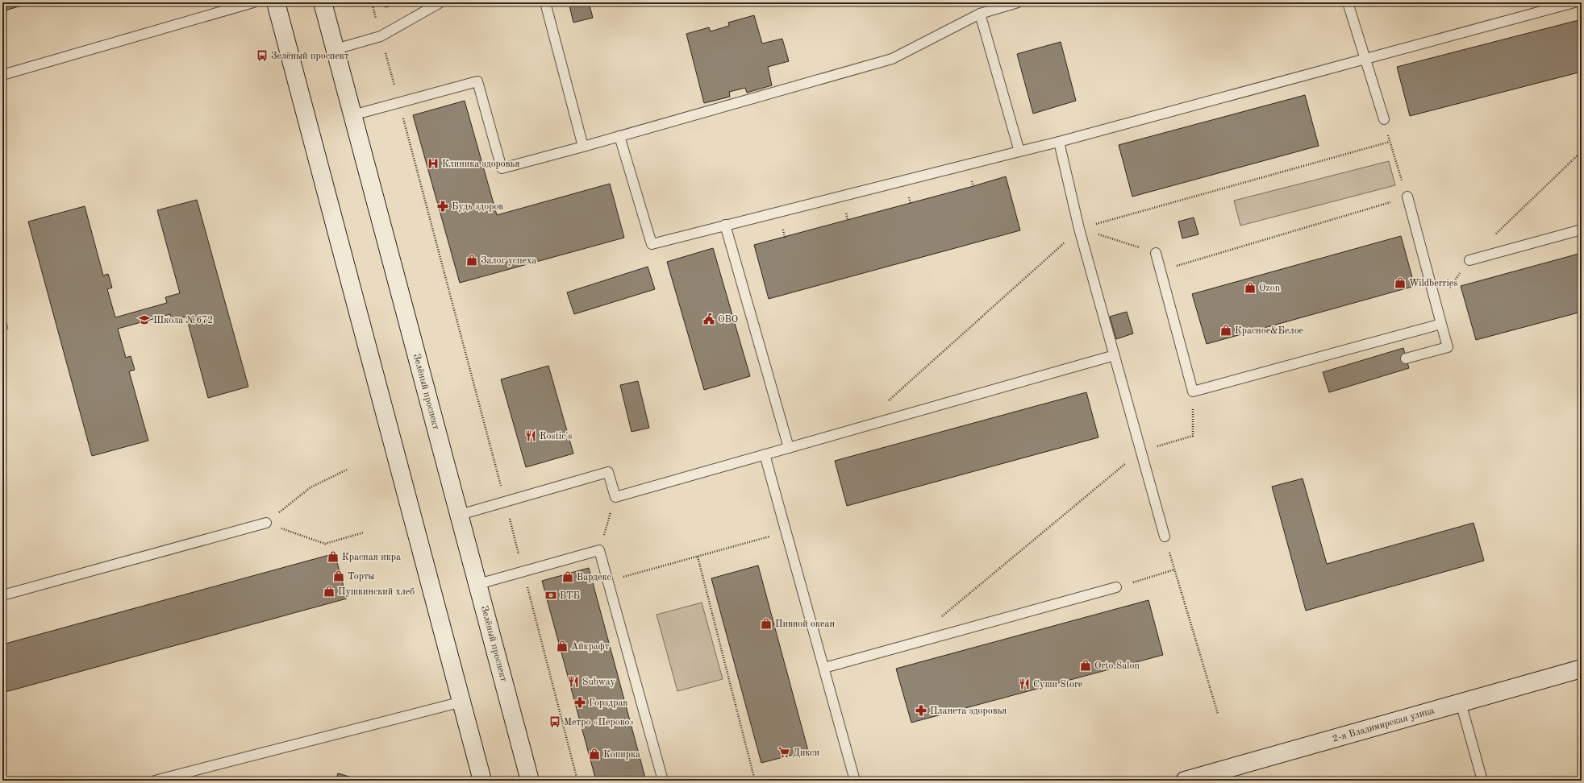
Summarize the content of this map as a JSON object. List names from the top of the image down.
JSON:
{
  "streets": {
    "main road": ["Зелёный проспект", "2-я Владимирская улица"]
  },
  "places": {
    "bus stop": ["Зелёный проспект", "Метро «Перово»"],
    "hospital": ["Клиника здоровья"],
    "pharmacy": ["Будь здоров", "Горздрав", "Планета здоровья"],
    "shop": [
      "Залог успеха",
      "Wildberries",
      "Ozon",
      "Красное&Белое",
      "Красная икра",
      "Торты",
      "Вардекс",
      "Пушкинский хлеб",
      "Пивной океан",
      "Айкрафт",
      "Orto.Salon",
      "Копирка"
    ],
    "public building": ["ОВО"],
    "school or university": ["Школа №672"],
    "restaurant": ["Rostic's", "Subway", "Суши Store"],
    "bank": ["ВТБ"],
    "supermarket": ["Дикси"]
  }
}
